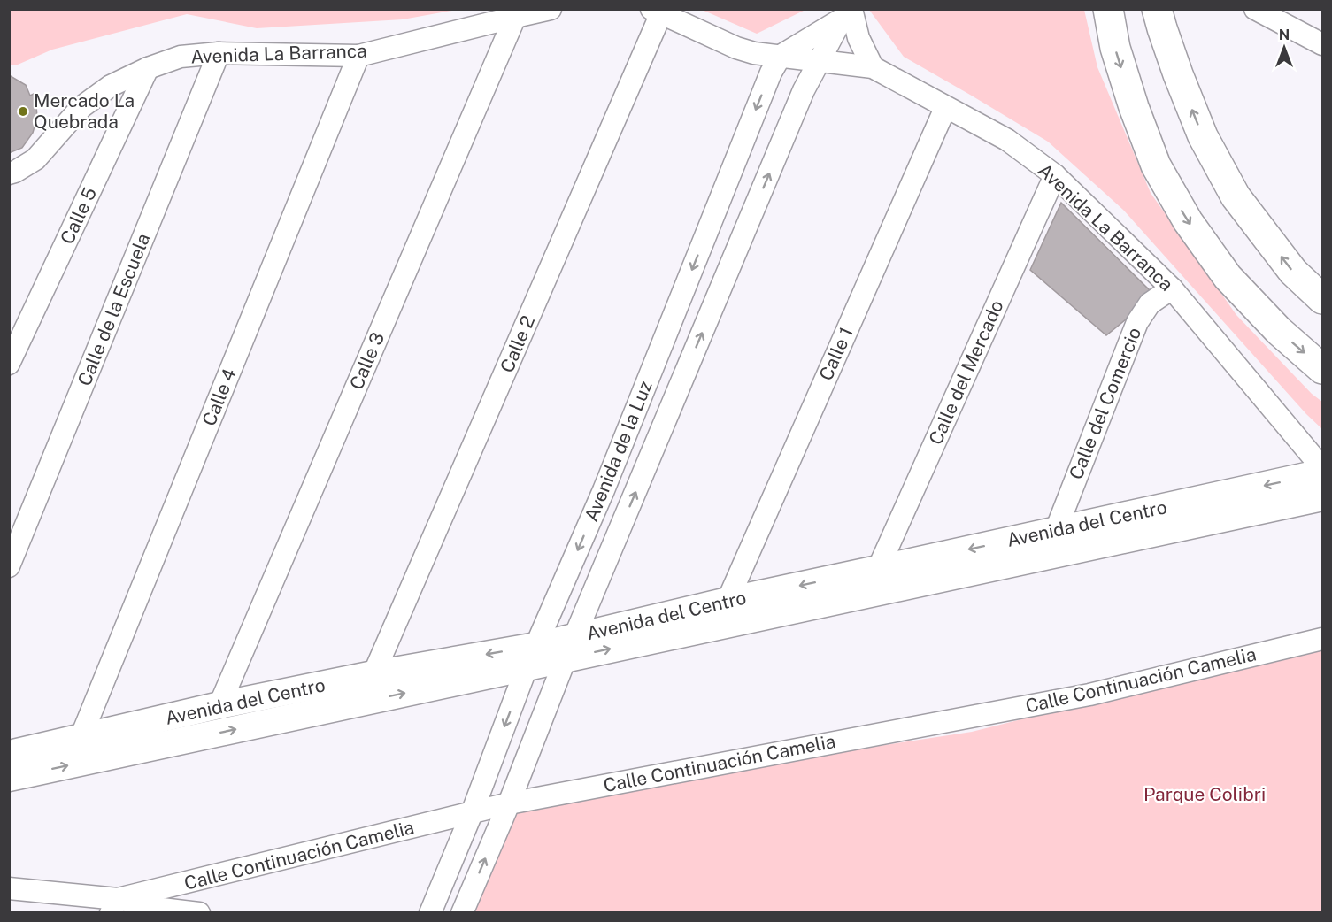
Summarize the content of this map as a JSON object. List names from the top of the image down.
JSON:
{
  "streets": {
    "street": [
      "Avenida La Barranca",
      "Calle 5",
      "Calle de la Escuela",
      "Calle 2",
      "Calle 1",
      "Calle 3",
      "Calle del Mercado",
      "Calle 4",
      "Calle del Comercio",
      "Avenida de la Luz",
      "Avenida del Centro",
      "Calle Continuación Camelia"
    ]
  },
  "crossings": [
    ["Avenida La Barranca", "Calle 5"],
    ["Avenida La Barranca", "Calle de la Escuela"],
    ["Avenida La Barranca", "Calle 2"],
    ["Avenida La Barranca", "Calle 1"],
    ["Avenida La Barranca", "Calle 3"],
    ["Avenida La Barranca", "Calle del Mercado"],
    ["Avenida La Barranca", "Calle 4"],
    ["Avenida La Barranca", "Calle del Comercio"],
    ["Avenida La Barranca", "Avenida de la Luz"],
    ["Calle 2", "Avenida del Centro"],
    ["Calle 1", "Avenida del Centro"],
    ["Calle 3", "Avenida del Centro"],
    ["Calle del Mercado", "Avenida del Centro"],
    ["Calle 4", "Avenida del Centro"],
    ["Calle del Comercio", "Avenida del Centro"],
    ["Avenida de la Luz", "Avenida del Centro"],
    ["Avenida de la Luz", "Calle Continuación Camelia"]
  ],
  "parks": ["Parque Colibri"],
  "places": ["Mercado La Quebrada"],
  "north": "top"
}
